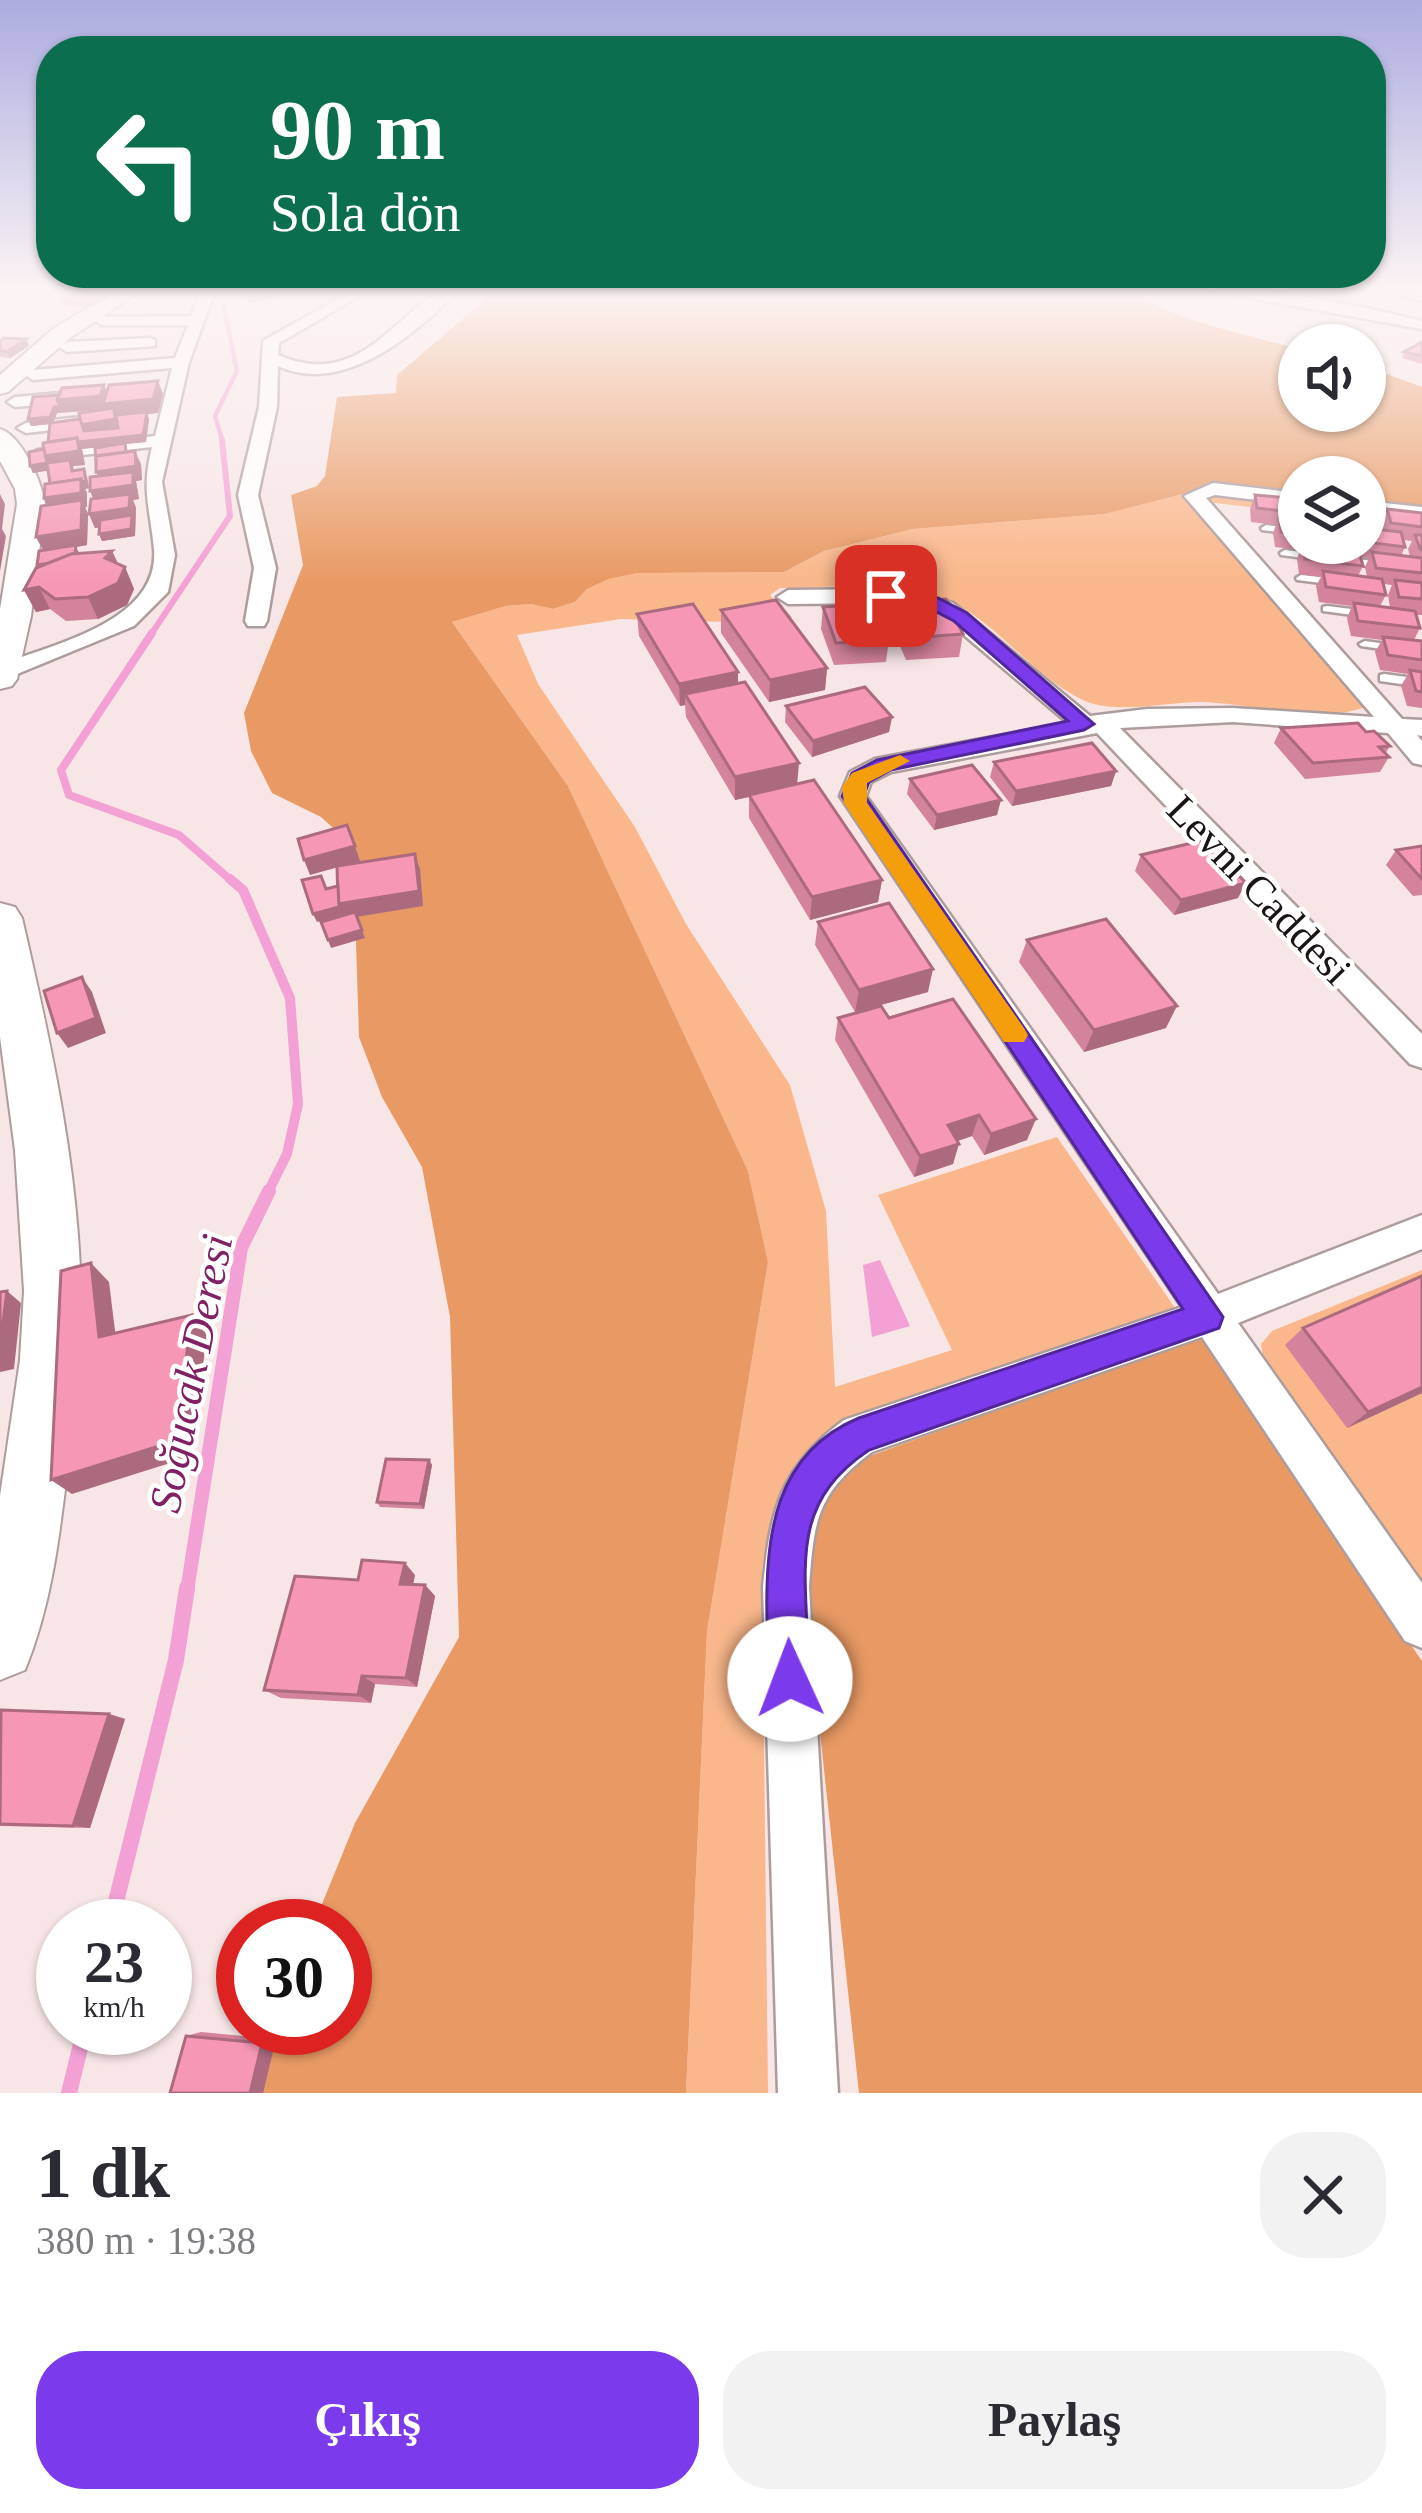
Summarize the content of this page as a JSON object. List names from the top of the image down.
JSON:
{
  "streets": {
    "street": ["Levni Caddesi"]
  },
  "water": ["Soğucak Deresi"],
  "page": {
    "turn": ["90 m", "Sola dön"],
    "speed": "23 km/h",
    "limit": "30",
    "heading": ["1 dk", "380 m · 19:38"],
    "buttons": ["Çıkış", "Paylaş"]
  }
}
